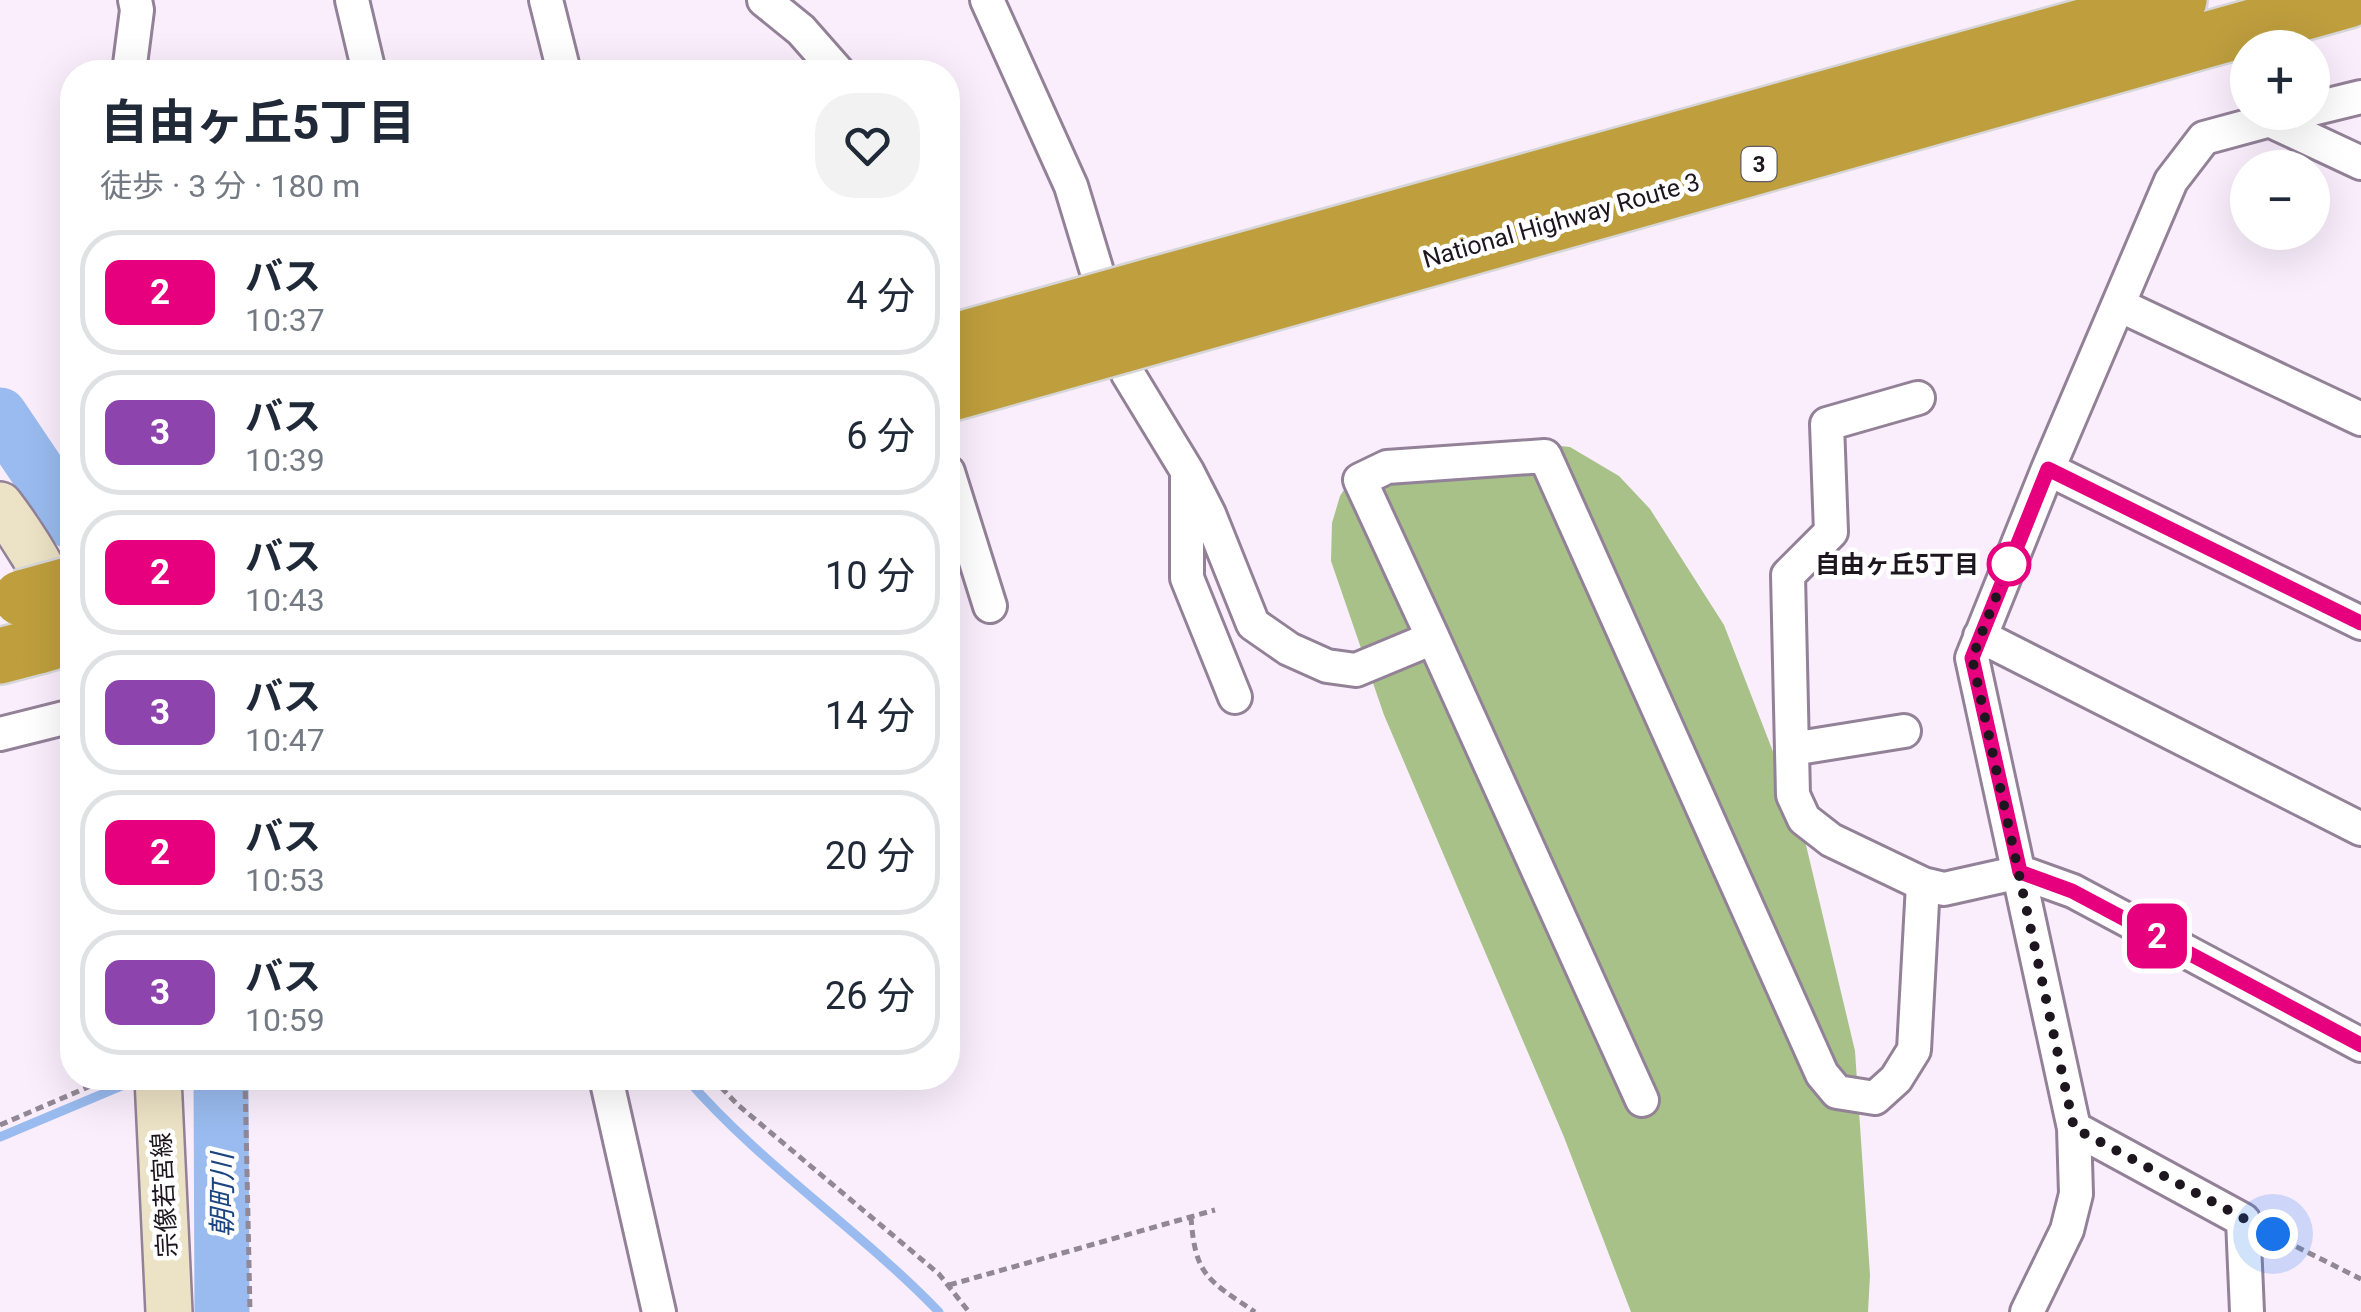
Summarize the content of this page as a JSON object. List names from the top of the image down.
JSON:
{
  "streets": {
    "highway": ["3", "National Highway Route 3"],
    "main road": ["宗像若宮線"]
  },
  "water": ["朝町川"],
  "places": ["自由ヶ丘5丁目"],
  "lines": ["bus line 2"],
  "page": {
    "on_map": "2",
    "map_buttons": ["+", "−"],
    "heading": ["自由ヶ丘5丁目", "徒歩 · 3 分 · 180 m"],
    "list": [
      {
        "mark": "2",
        "name": "バス",
        "note": "10:37",
        "value": "4 分"
      },
      {
        "mark": "3",
        "name": "バス",
        "note": "10:39",
        "value": "6 分"
      },
      {
        "mark": "2",
        "name": "バス",
        "note": "10:43",
        "value": "10 分"
      },
      {
        "mark": "3",
        "name": "バス",
        "note": "10:47",
        "value": "14 分"
      },
      {
        "mark": "2",
        "name": "バス",
        "note": "10:53",
        "value": "20 分"
      },
      {
        "mark": "3",
        "name": "バス",
        "note": "10:59",
        "value": "26 分"
      }
    ]
  }
}
